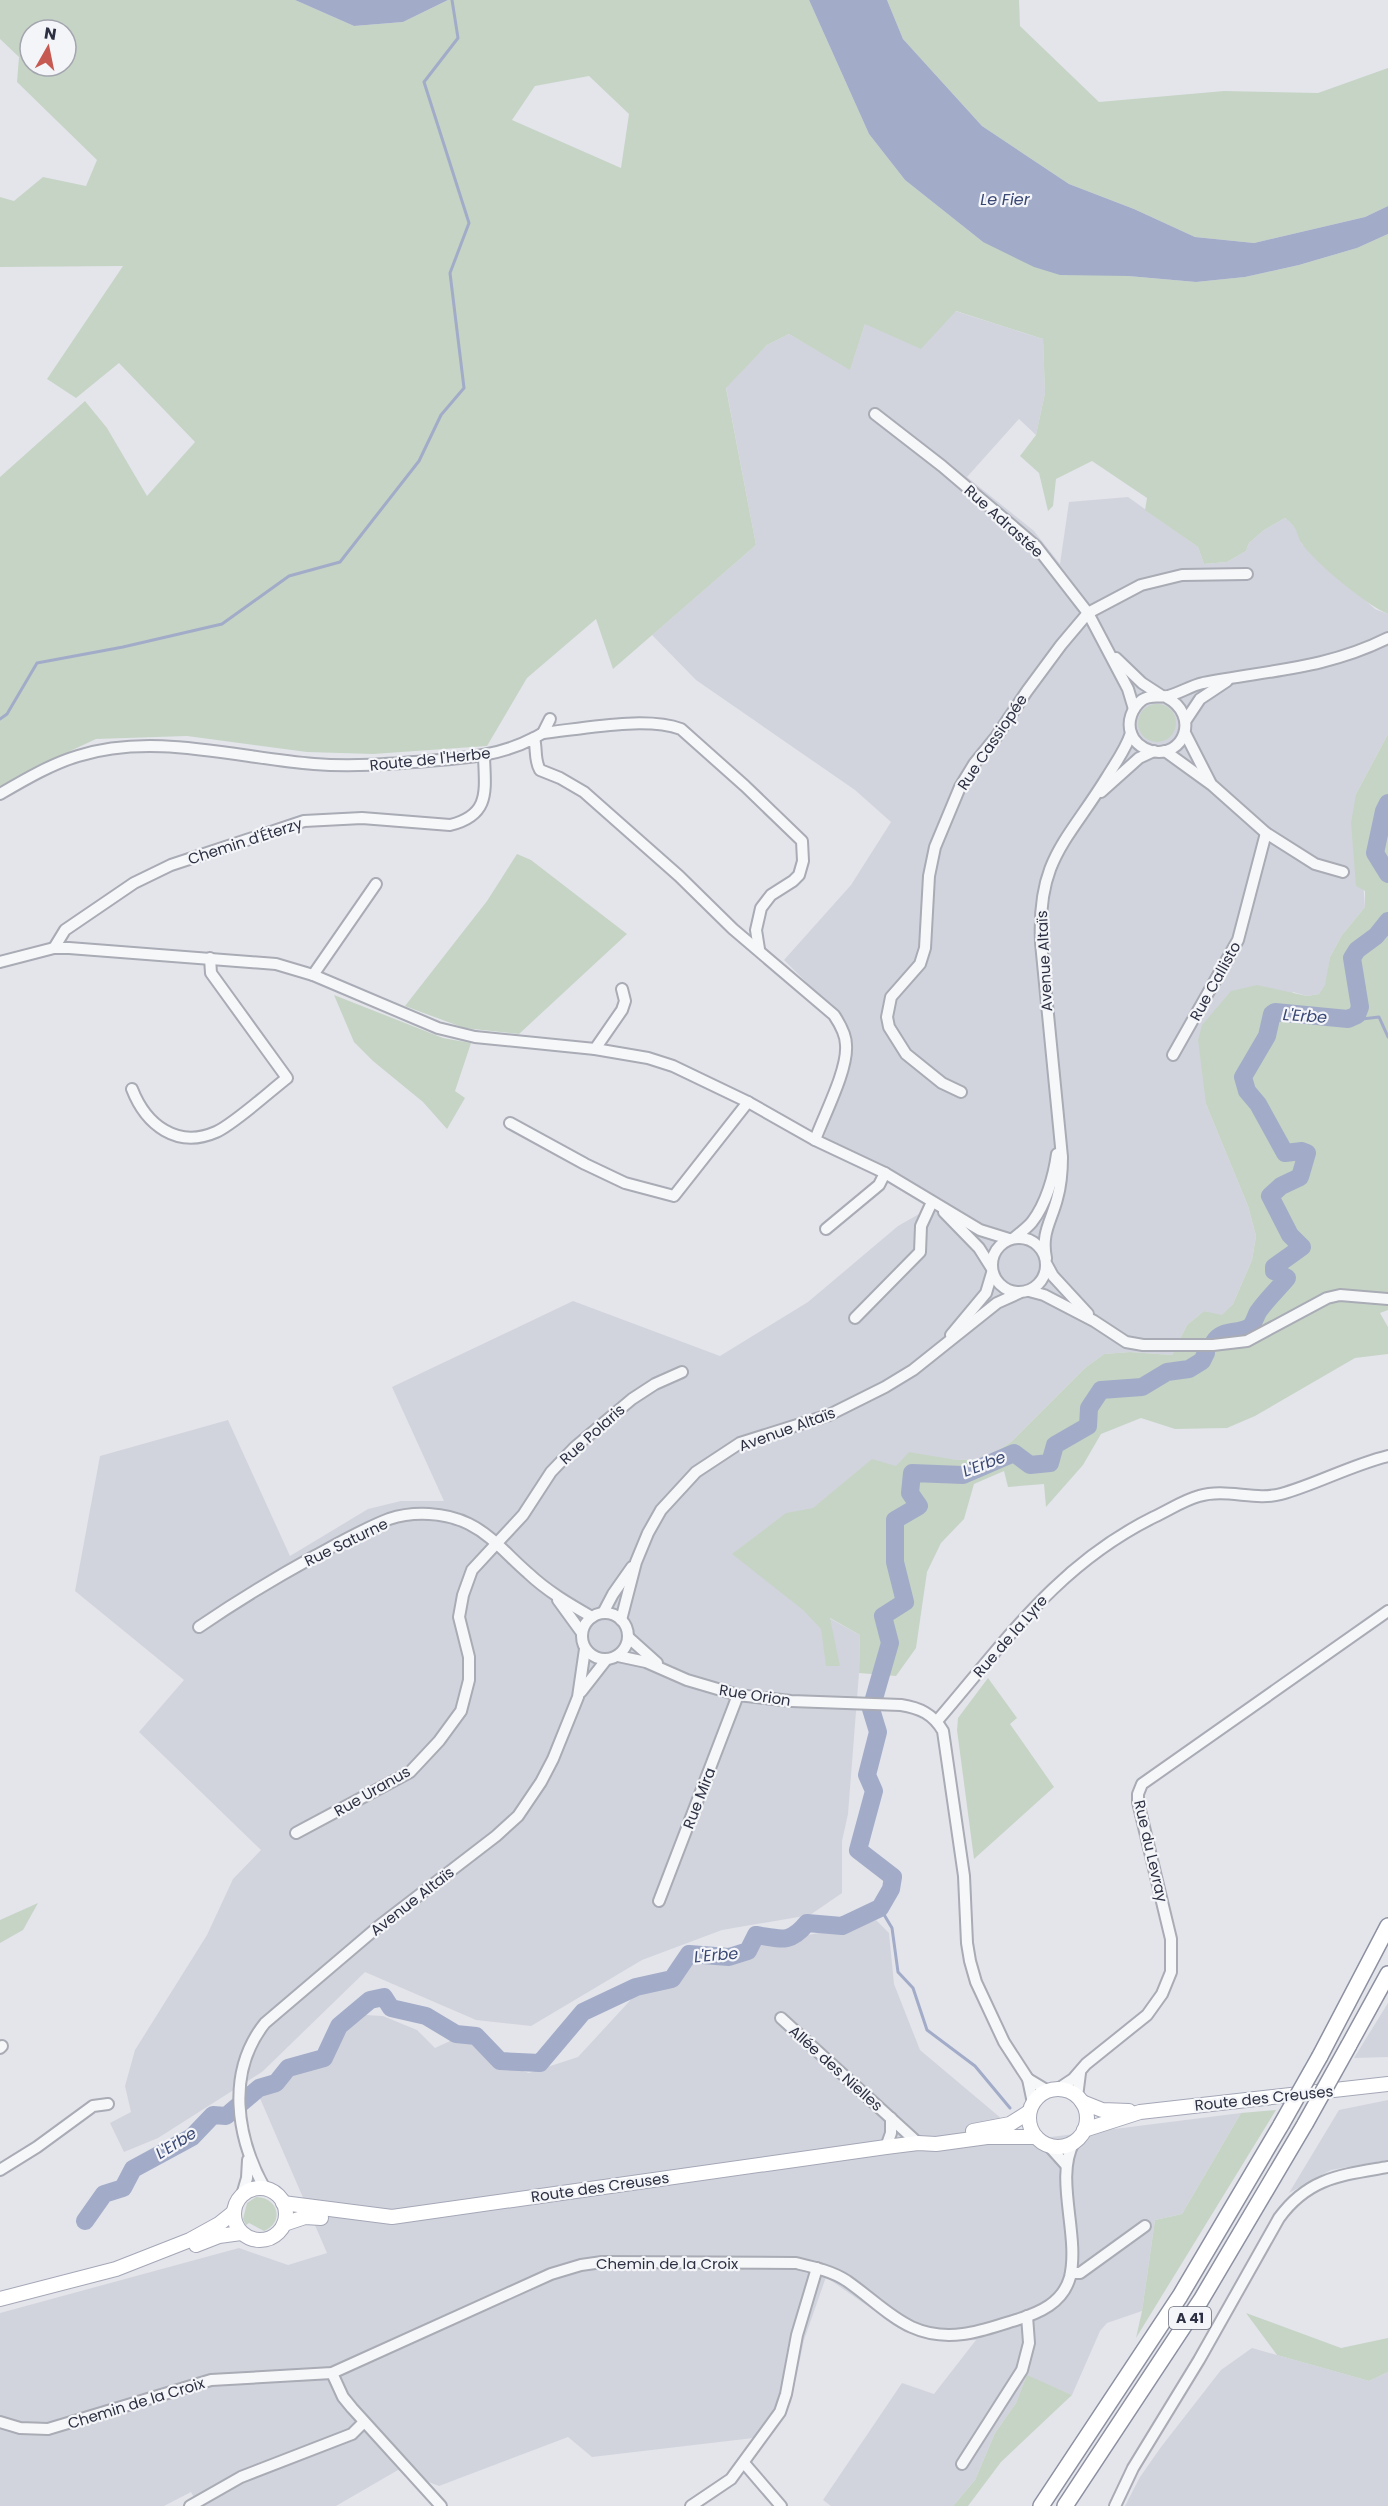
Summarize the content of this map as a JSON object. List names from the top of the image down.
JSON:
{
  "streets": {
    "highway": ["A 41"],
    "main road": ["Route des Creuses"],
    "street": [
      "Rue Adrastée",
      "Rue Cassiopée",
      "Route de l'Herbe",
      "Chemin d'Éterzy",
      "Avenue Altaïs",
      "Rue Callisto",
      "Rue Polaris",
      "Rue Saturne",
      "Rue de la Lyre",
      "Rue Orion",
      "Rue Uranus",
      "Rue Mira",
      "Rue du Levray",
      "Allée des Nielles",
      "Chemin de la Croix"
    ]
  },
  "crossings": [
    ["Rue Adrastée", "Rue Cassiopée"],
    ["Rue Adrastée", "Avenue Altaïs"],
    ["Route de l'Herbe", "Chemin d'Éterzy"],
    ["Avenue Altaïs", "Rue Saturne"],
    ["Avenue Altaïs", "Rue Orion"],
    ["Rue Polaris", "Rue Saturne"],
    ["Rue Polaris", "Rue Uranus"],
    ["Rue Saturne", "Rue Orion"],
    ["Rue Saturne", "Rue Uranus"],
    ["Rue de la Lyre", "Rue Orion"],
    ["Rue Orion", "Rue Mira"],
    ["Rue du Levray", "Route des Creuses"],
    ["Rue du Levray", "Chemin de la Croix"],
    ["Allée des Nielles", "Route des Creuses"],
    ["Route des Creuses", "Chemin de la Croix"]
  ],
  "water": ["Le Fier", "L'Erbe"],
  "north": "top"
}
